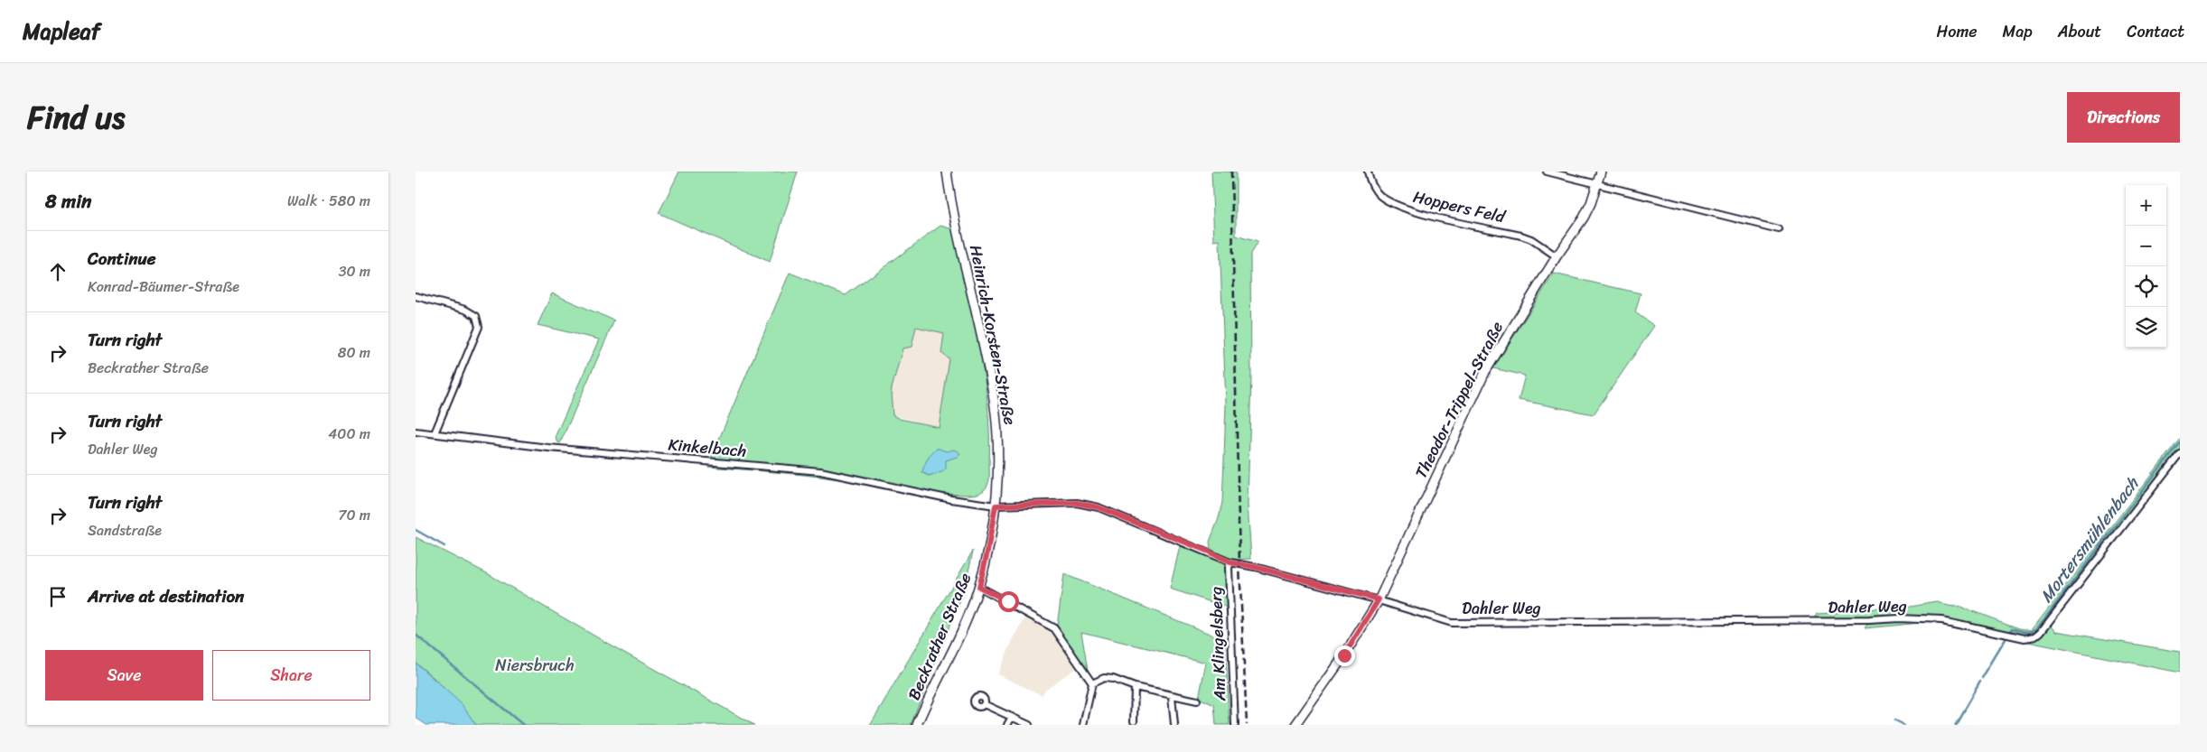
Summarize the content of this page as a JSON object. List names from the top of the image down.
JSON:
{
  "streets": {
    "main road": ["Heinrich-Korsten-Straße", "Theodor-Trippel-Straße", "Beckrather Straße"],
    "street": [
      "Hoppers Feld",
      "Kinkelbach",
      "Dahler Weg",
      "Am Klingelsberg"
    ]
  },
  "crossings": [
    ["Hoppers Feld", "Theodor-Trippel-Straße"],
    ["Heinrich-Korsten-Straße", "Kinkelbach"],
    ["Heinrich-Korsten-Straße", "Dahler Weg"],
    ["Heinrich-Korsten-Straße", "Beckrather Straße"],
    ["Theodor-Trippel-Straße", "Dahler Weg"],
    ["Kinkelbach", "Dahler Weg"],
    ["Kinkelbach", "Beckrather Straße"],
    ["Dahler Weg", "Beckrather Straße"],
    ["Dahler Weg", "Am Klingelsberg"]
  ],
  "water": ["Mortersmühlenbach"],
  "parks": ["Niersbruch"],
  "page": {
    "header": "Mapleaf",
    "nav": [
      "Home",
      "Map",
      "About",
      "Contact"
    ],
    "title": "Find us",
    "buttons": [
      "Directions",
      ["Save", "Share"]
    ],
    "heading": ["8 min", "Walk · 580 m"],
    "map_buttons": ["+", "−"],
    "list": [
      ["Continue", "Konrad-Bäumer-Straße", "30 m"],
      ["Turn right", "Beckrather Straße", "80 m"],
      ["Turn right", "Dahler Weg", "400 m"],
      ["Turn right", "Sandstraße", "70 m"],
      "Arrive at destination"
    ]
  }
}
